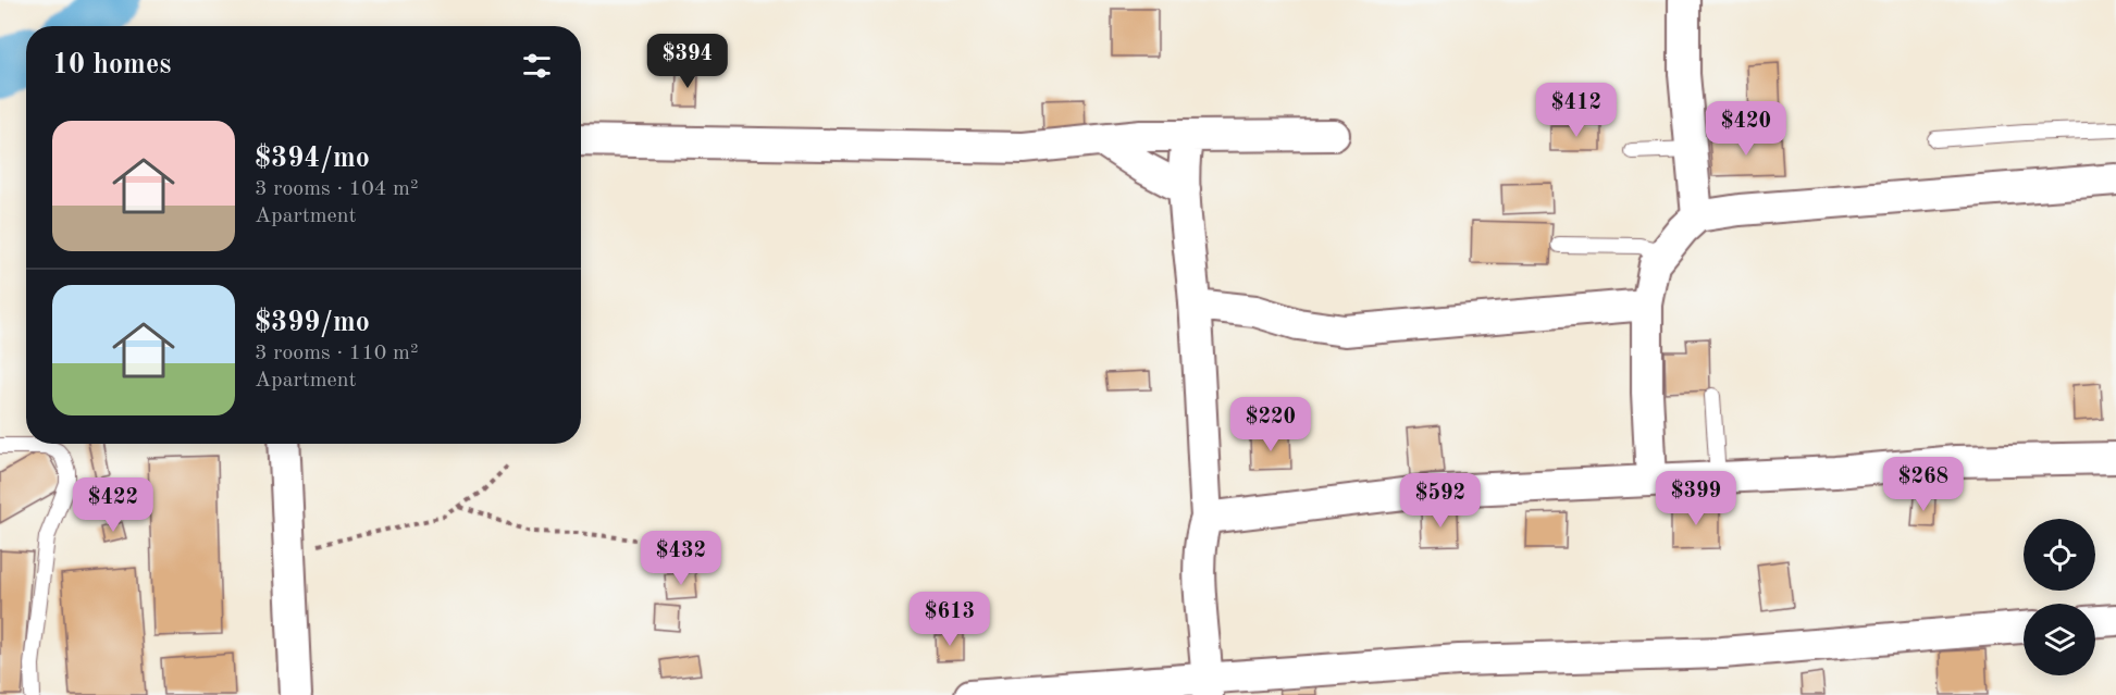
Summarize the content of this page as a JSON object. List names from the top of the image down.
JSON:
{
  "page": {
    "heading": "10 homes",
    "price": [
      "$394",
      "$412",
      "$420",
      "$220",
      "$268",
      "$399",
      "$592",
      "$422",
      "$432",
      "$613"
    ],
    "list": [
      {
        "name": "$394/mo",
        "note": "3 rooms · 104 m² · Apartment"
      },
      {
        "name": "$399/mo",
        "note": "3 rooms · 110 m² · Apartment"
      }
    ]
  }
}
